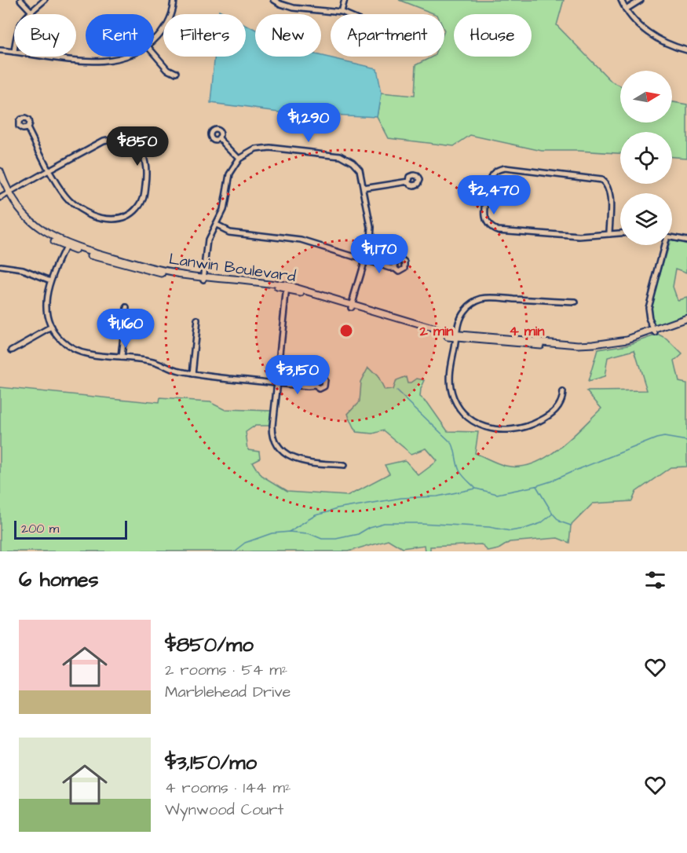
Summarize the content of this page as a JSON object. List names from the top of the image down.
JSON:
{
  "streets": {
    "street": ["Lanwin Boulevard"]
  },
  "scale_bar": "200 m",
  "north": "right",
  "page": {
    "chip": [
      "Buy",
      "Rent",
      "Filters",
      "New",
      "Apartment",
      "House"
    ],
    "price": [
      "$1,290",
      "$850",
      "$2,470",
      "$1,170",
      "$1,160",
      "$3,150"
    ],
    "scale": "200 m",
    "heading": "6 homes",
    "list": [
      {
        "name": "$850/mo",
        "note": "2 rooms · 54 m² · Marblehead Drive"
      },
      {
        "name": "$3,150/mo",
        "note": "4 rooms · 144 m² · Wynwood Court"
      }
    ]
  },
  "rings": ["2 min", "4 min"]
}
